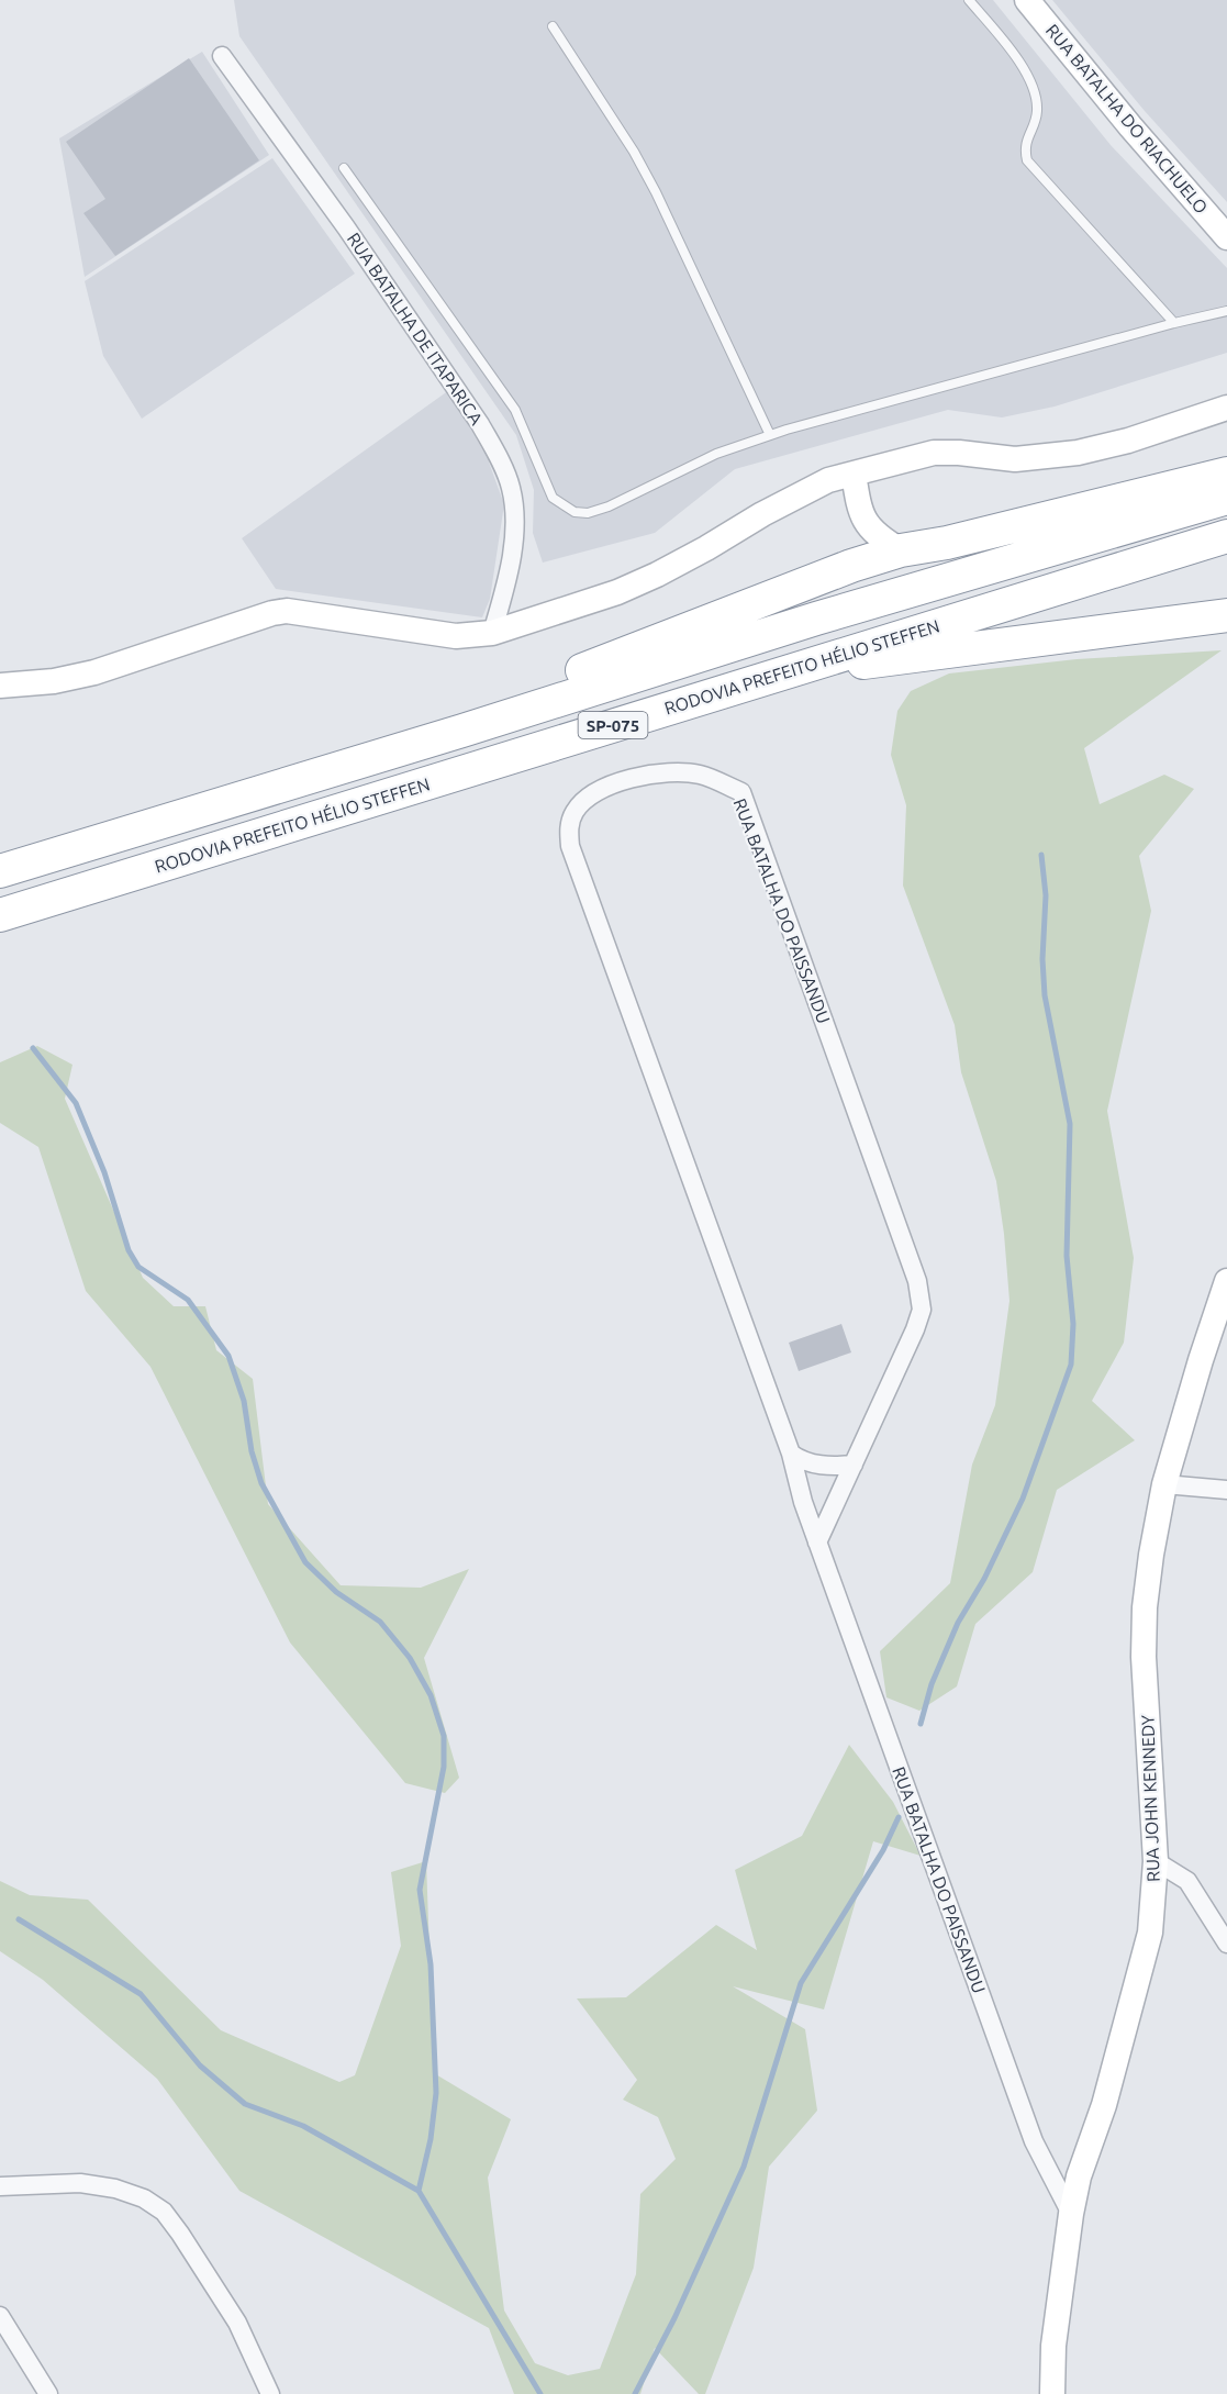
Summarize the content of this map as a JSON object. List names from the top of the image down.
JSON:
{
  "streets": {
    "highway": ["RODOVIA PREFEITO HÉLIO STEFFEN", "SP-075"],
    "street": [
      "RUA BATALHA DO RIACHUELO",
      "RUA BATALHA DE ITAPARICA",
      "RUA BATALHA DO PAISSANDU",
      "RUA JOHN KENNEDY"
    ]
  },
  "crossings": [
    ["RUA BATALHA DO PAISSANDU", "RUA JOHN KENNEDY"]
  ]
}
